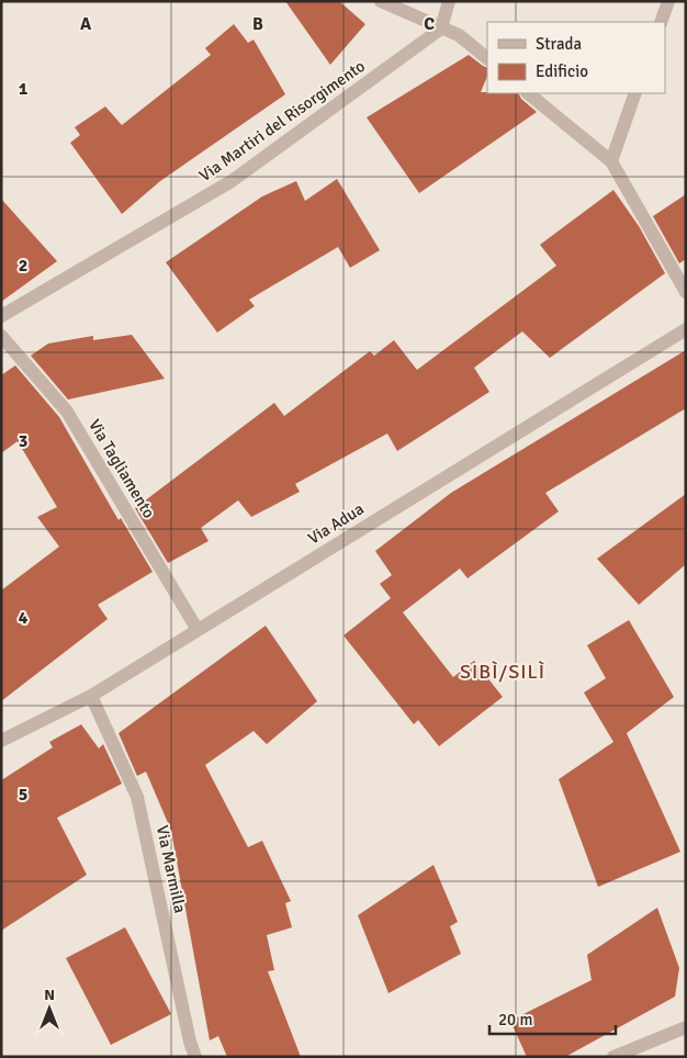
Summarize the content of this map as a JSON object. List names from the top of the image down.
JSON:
{
  "streets": {
    "street": [
      "Via Martiri del Risorgimento",
      "Via Tagliamento",
      "Via Adua",
      "Via Marmilla"
    ]
  },
  "crossings": [
    ["Via Tagliamento", "Via Adua"],
    ["Via Adua", "Via Marmilla"]
  ],
  "districts": ["SIBÌ/SILÌ"],
  "legend": ["Strada", "Edificio"],
  "scale_bar": "20 m",
  "north": "top",
  "grid": {
    "columns": ["A", "B", "C"],
    "rows": [
      "1",
      "2",
      "3",
      "4",
      "5"
    ]
  }
}
